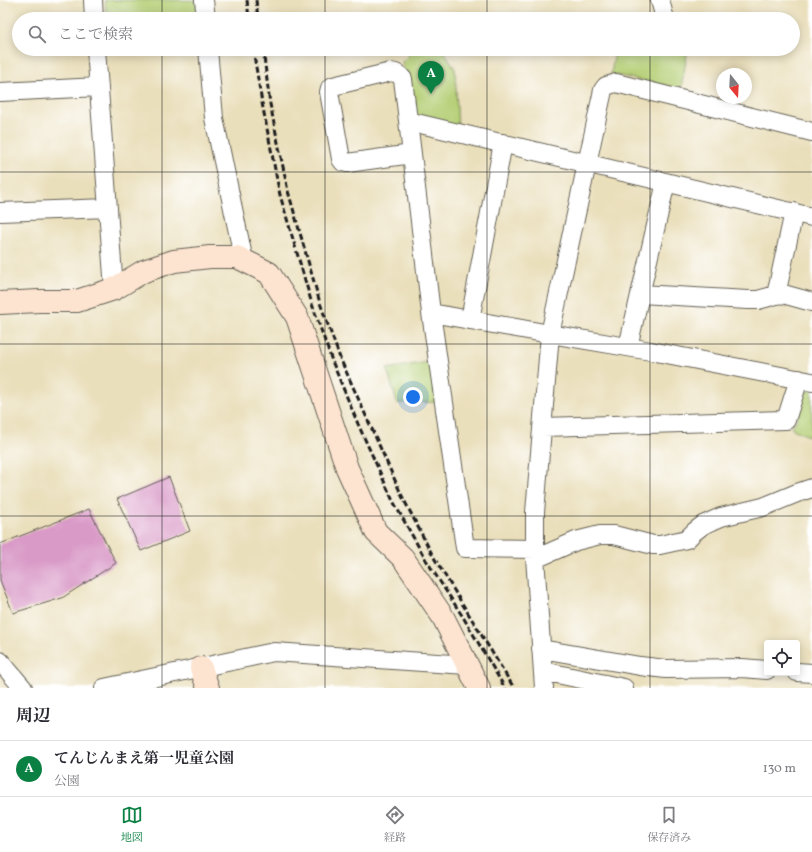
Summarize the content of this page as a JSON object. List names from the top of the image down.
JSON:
{
  "north": "bottom",
  "page": {
    "search": "ここで検索",
    "pins": "A",
    "heading": "周辺",
    "list": [
      {
        "mark": "A",
        "name": "てんじんまえ第一児童公園",
        "note": "公園",
        "value": "130 m"
      }
    ],
    "nav": ["地図", "経路", "保存済み"]
  }
}
